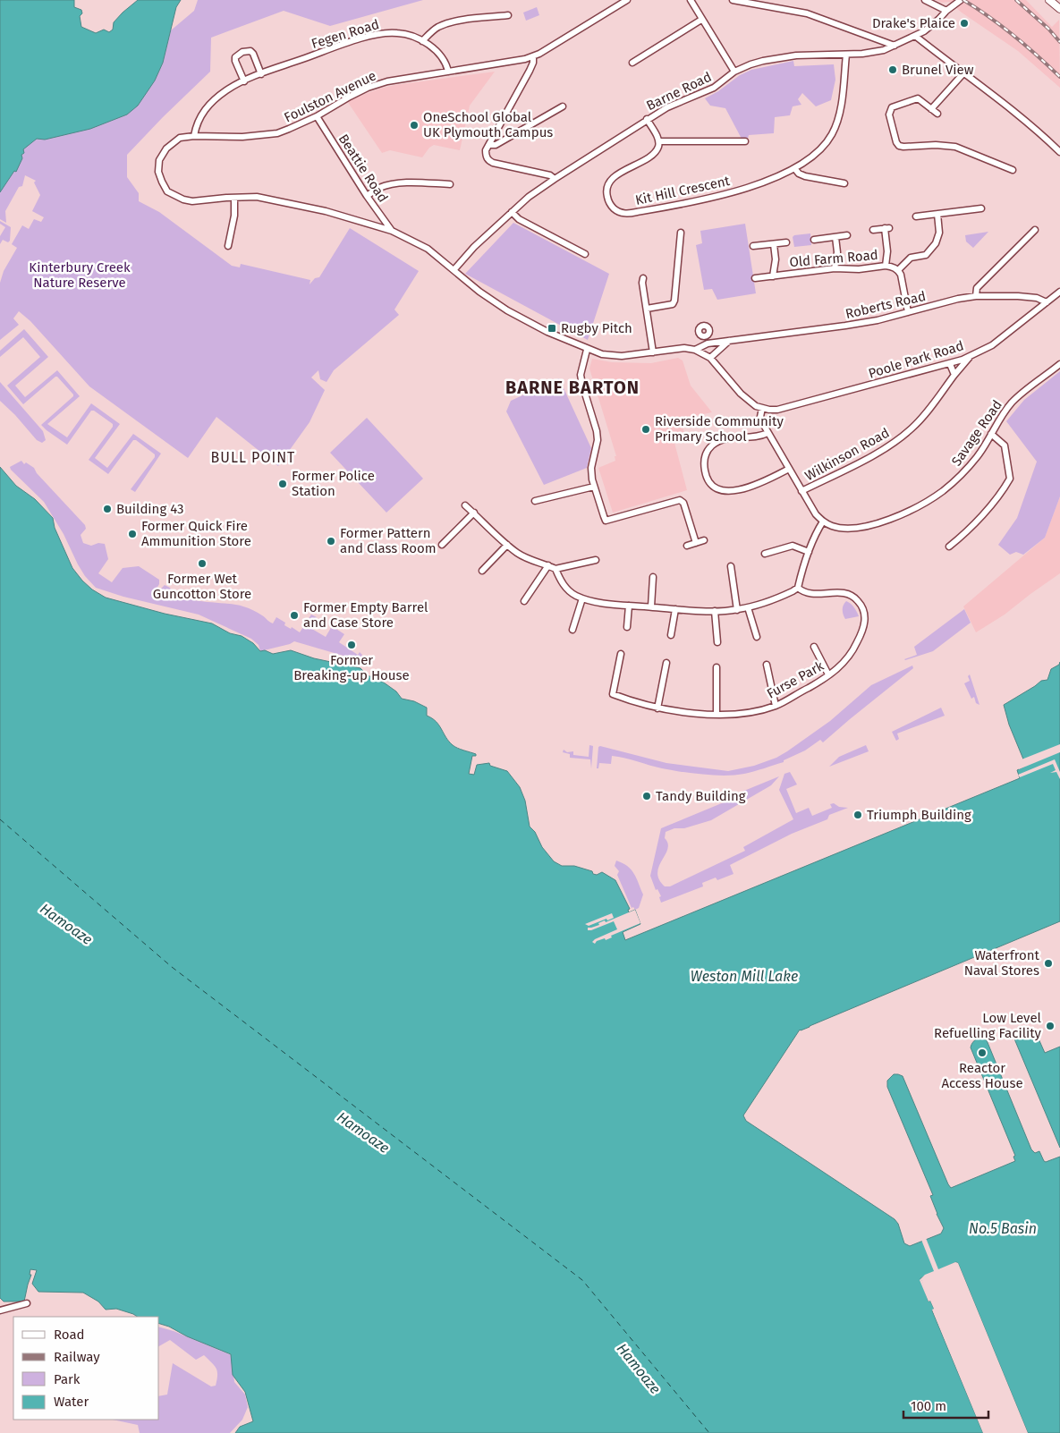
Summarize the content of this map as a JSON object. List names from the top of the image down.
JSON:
{
  "streets": {
    "street": [
      "Fegen Road",
      "Barne Road",
      "Foulston Avenue",
      "Beattie Road",
      "Kit Hill Crescent",
      "Old Farm Road",
      "Roberts Road",
      "Poole Park Road",
      "Savage Road",
      "Wilkinson Road",
      "Furse Park"
    ]
  },
  "crossings": [
    ["Fegen Road", "Foulston Avenue"],
    ["Barne Road", "Foulston Avenue"],
    ["Barne Road", "Kit Hill Crescent"],
    ["Foulston Avenue", "Beattie Road"],
    ["Roberts Road", "Poole Park Road"],
    ["Poole Park Road", "Wilkinson Road"]
  ],
  "districts": ["BARNE BARTON", "BULL POINT"],
  "water": ["Hamoaze", "Weston Mill Lake", "No.5 Basin"],
  "parks": ["Kinterbury Creek Nature Reserve"],
  "places": {
    "other": [
      "Drake's Plaice",
      "Brunel View",
      "OneSchool Global UK Plymouth Campus",
      "Riverside Community Primary School",
      "Former Police Station",
      "Building 43",
      "Former Quick Fire Ammunition Store",
      "Former Pattern and Class Room",
      "Former Wet Guncotton Store",
      "Former Empty Barrel and Case Store",
      "Former Breaking-up House",
      "Tandy Building",
      "Triumph Building",
      "Waterfront Naval Stores",
      "Low Level Refuelling Facility",
      "Reactor Access House"
    ],
    "transit": ["Rugby Pitch"]
  },
  "legend": [
    "Road",
    "Railway",
    "Park",
    "Water"
  ],
  "scale_bar": "100 m"
}
